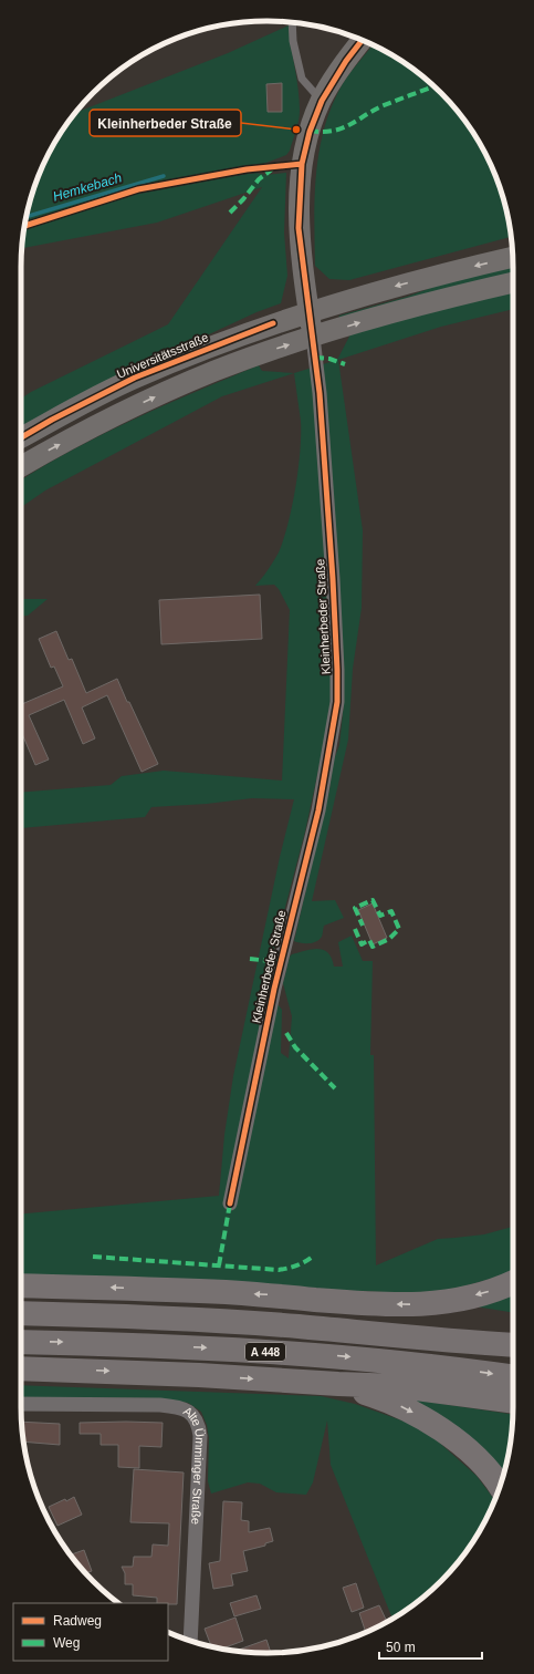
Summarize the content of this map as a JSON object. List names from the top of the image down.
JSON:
{
  "streets": {
    "highway": ["A 448"],
    "main road": ["Universitätsstraße", "Kleinherbeder Straße"],
    "street": ["Alte Ümminger Straße"]
  },
  "crossings": [
    ["Universitätsstraße", "Kleinherbeder Straße"]
  ],
  "water": ["Hemkebach"],
  "places": ["Kleinherbeder Straße"],
  "legend": ["Radweg", "Weg"],
  "scale_bar": "50 m"
}
